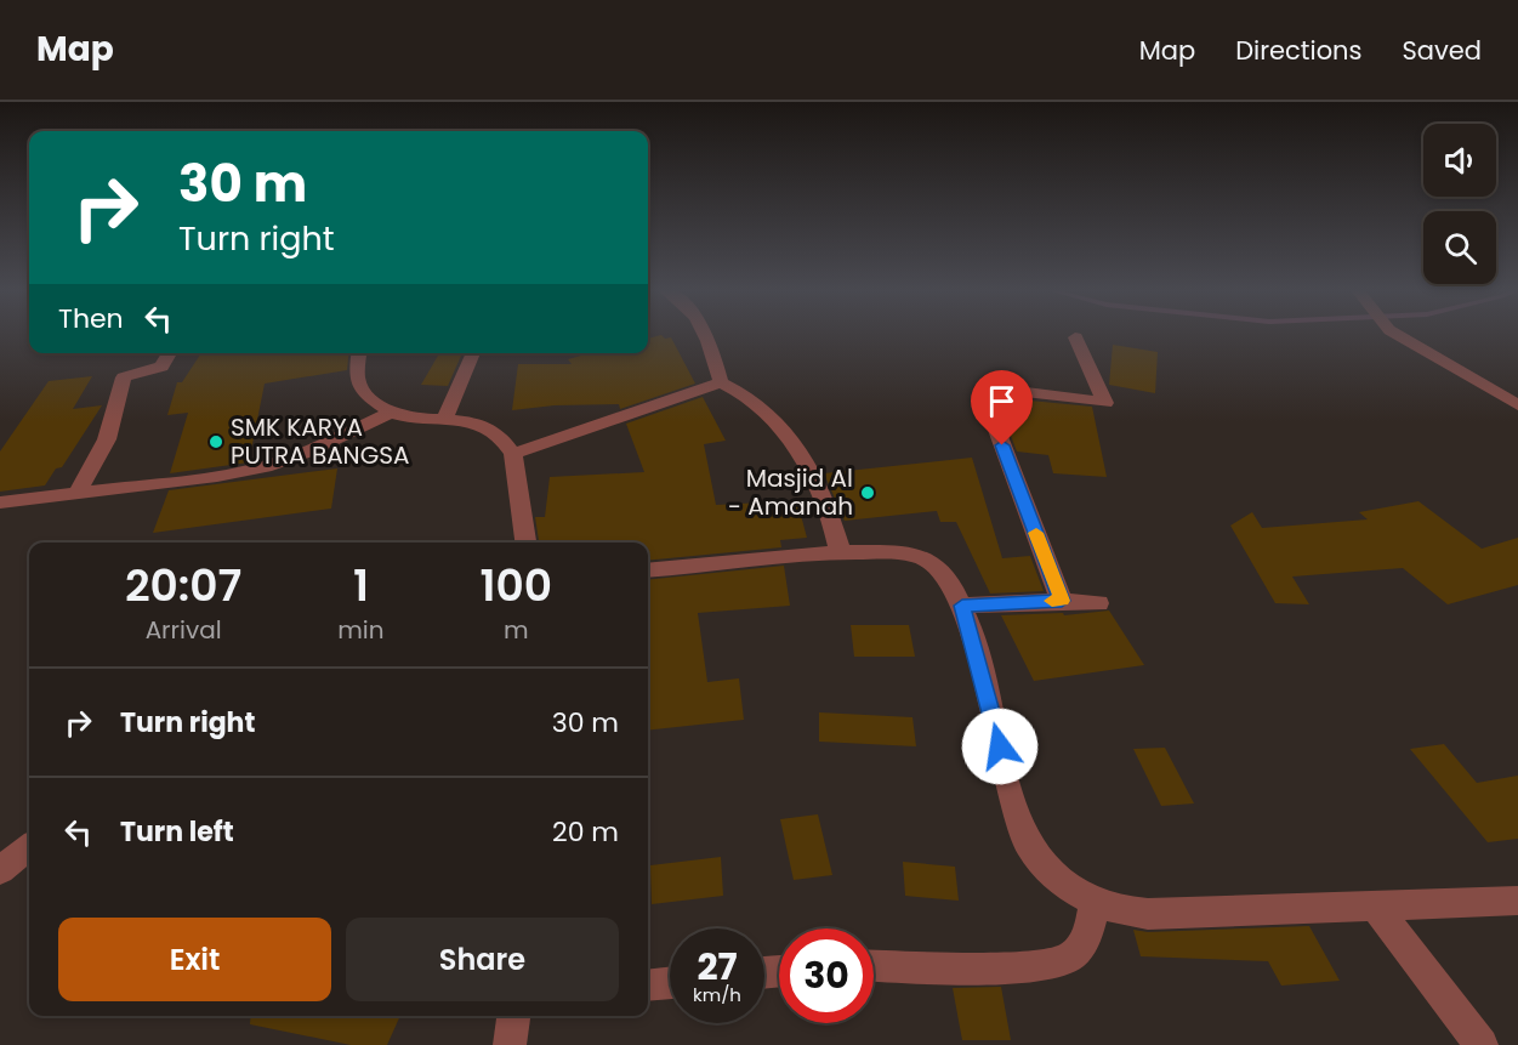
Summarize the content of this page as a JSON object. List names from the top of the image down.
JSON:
{
  "places": ["SMK KARYA PUTRA BANGSA", "Masjid Al - Amanah"],
  "page": {
    "header": "Map",
    "nav": ["Map", "Directions", "Saved"],
    "turn": ["30 m", "Turn right"],
    "then": "Then",
    "eta": [
      "20:07",
      "Arrival",
      "1",
      "min",
      "100",
      "m"
    ],
    "list": [
      {
        "name": "Turn right",
        "value": "30 m"
      },
      {
        "name": "Turn left",
        "value": "20 m"
      }
    ],
    "buttons": ["Exit", "Share"],
    "speed": "27 km/h",
    "limit": "30"
  }
}
